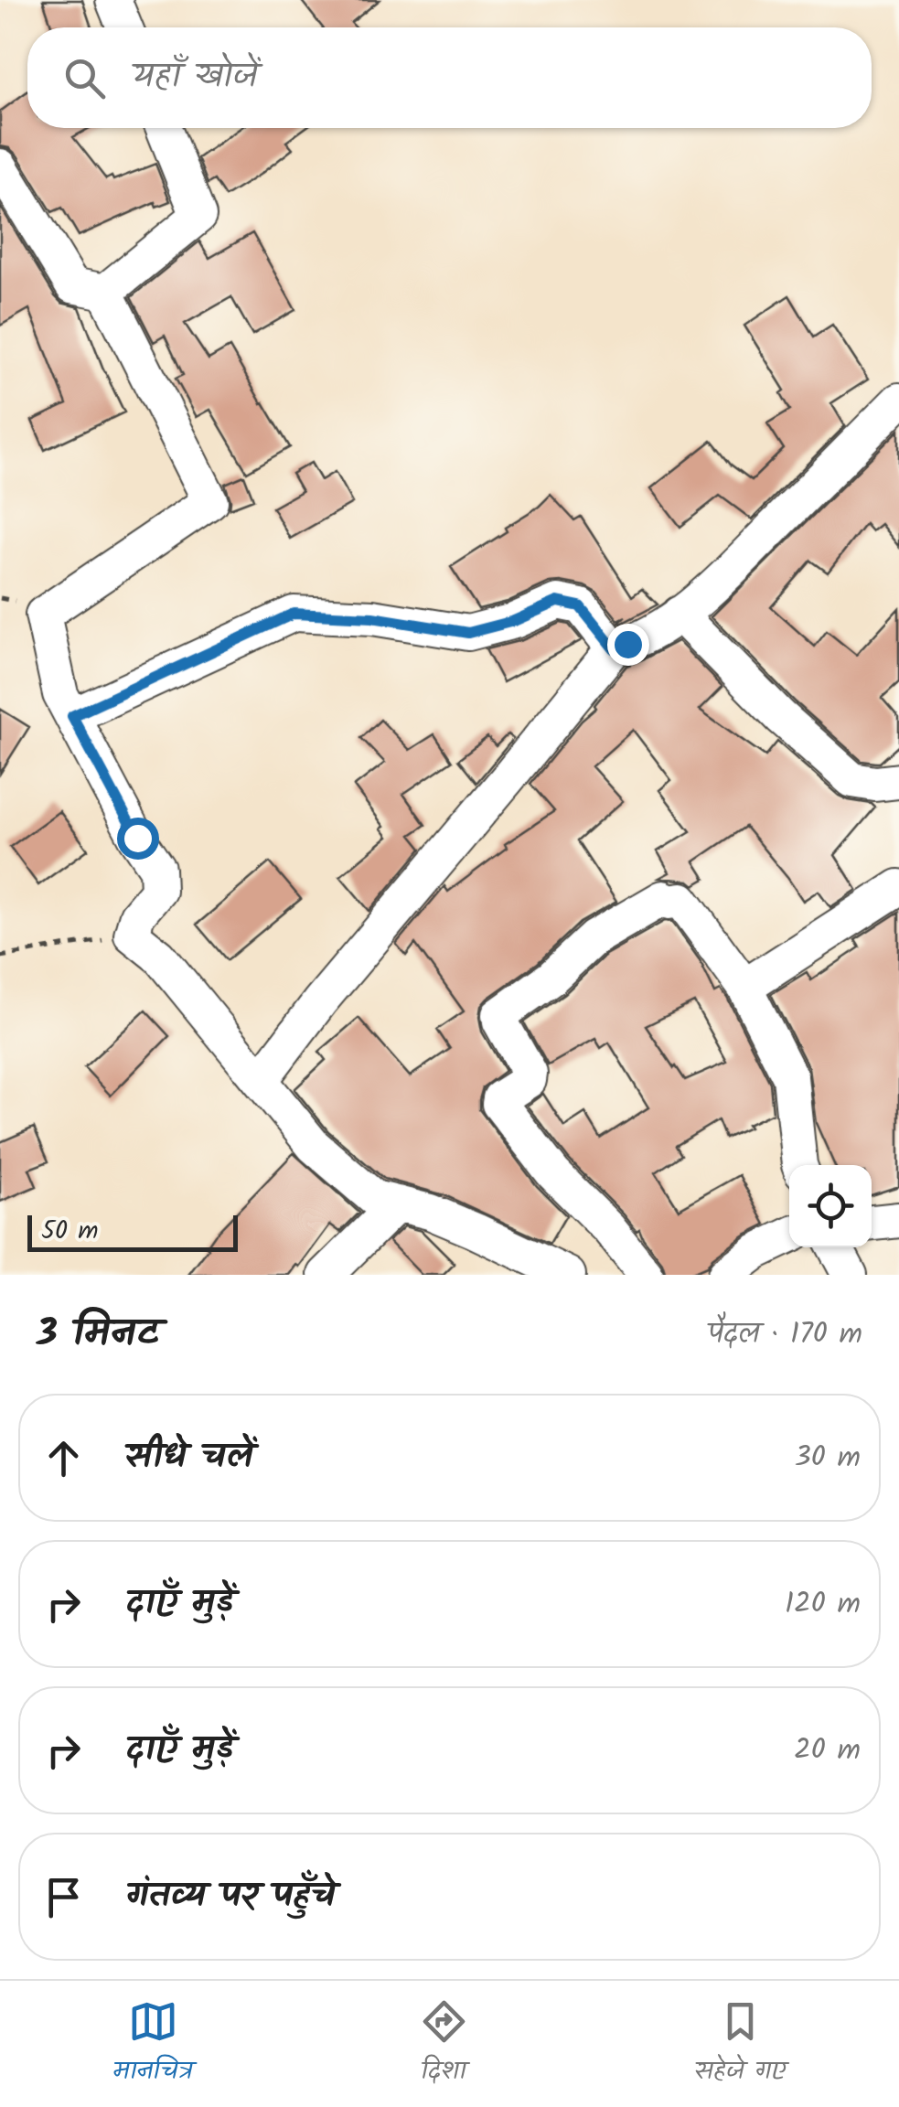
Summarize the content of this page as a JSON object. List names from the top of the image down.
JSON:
{
  "scale_bar": "50 m",
  "page": {
    "search": "यहाँ खोजें",
    "scale": "50 m",
    "heading": ["3 मिनट", "पैदल · 170 m"],
    "list": [
      ["सीधे चलें", "30 m"],
      ["दाएँ मुड़ें", "120 m"],
      ["दाएँ मुड़ें", "20 m"],
      "गंतव्य पर पहुँचे"
    ],
    "nav": ["मानचित्र", "दिशा", "सहेजे गए"]
  }
}
